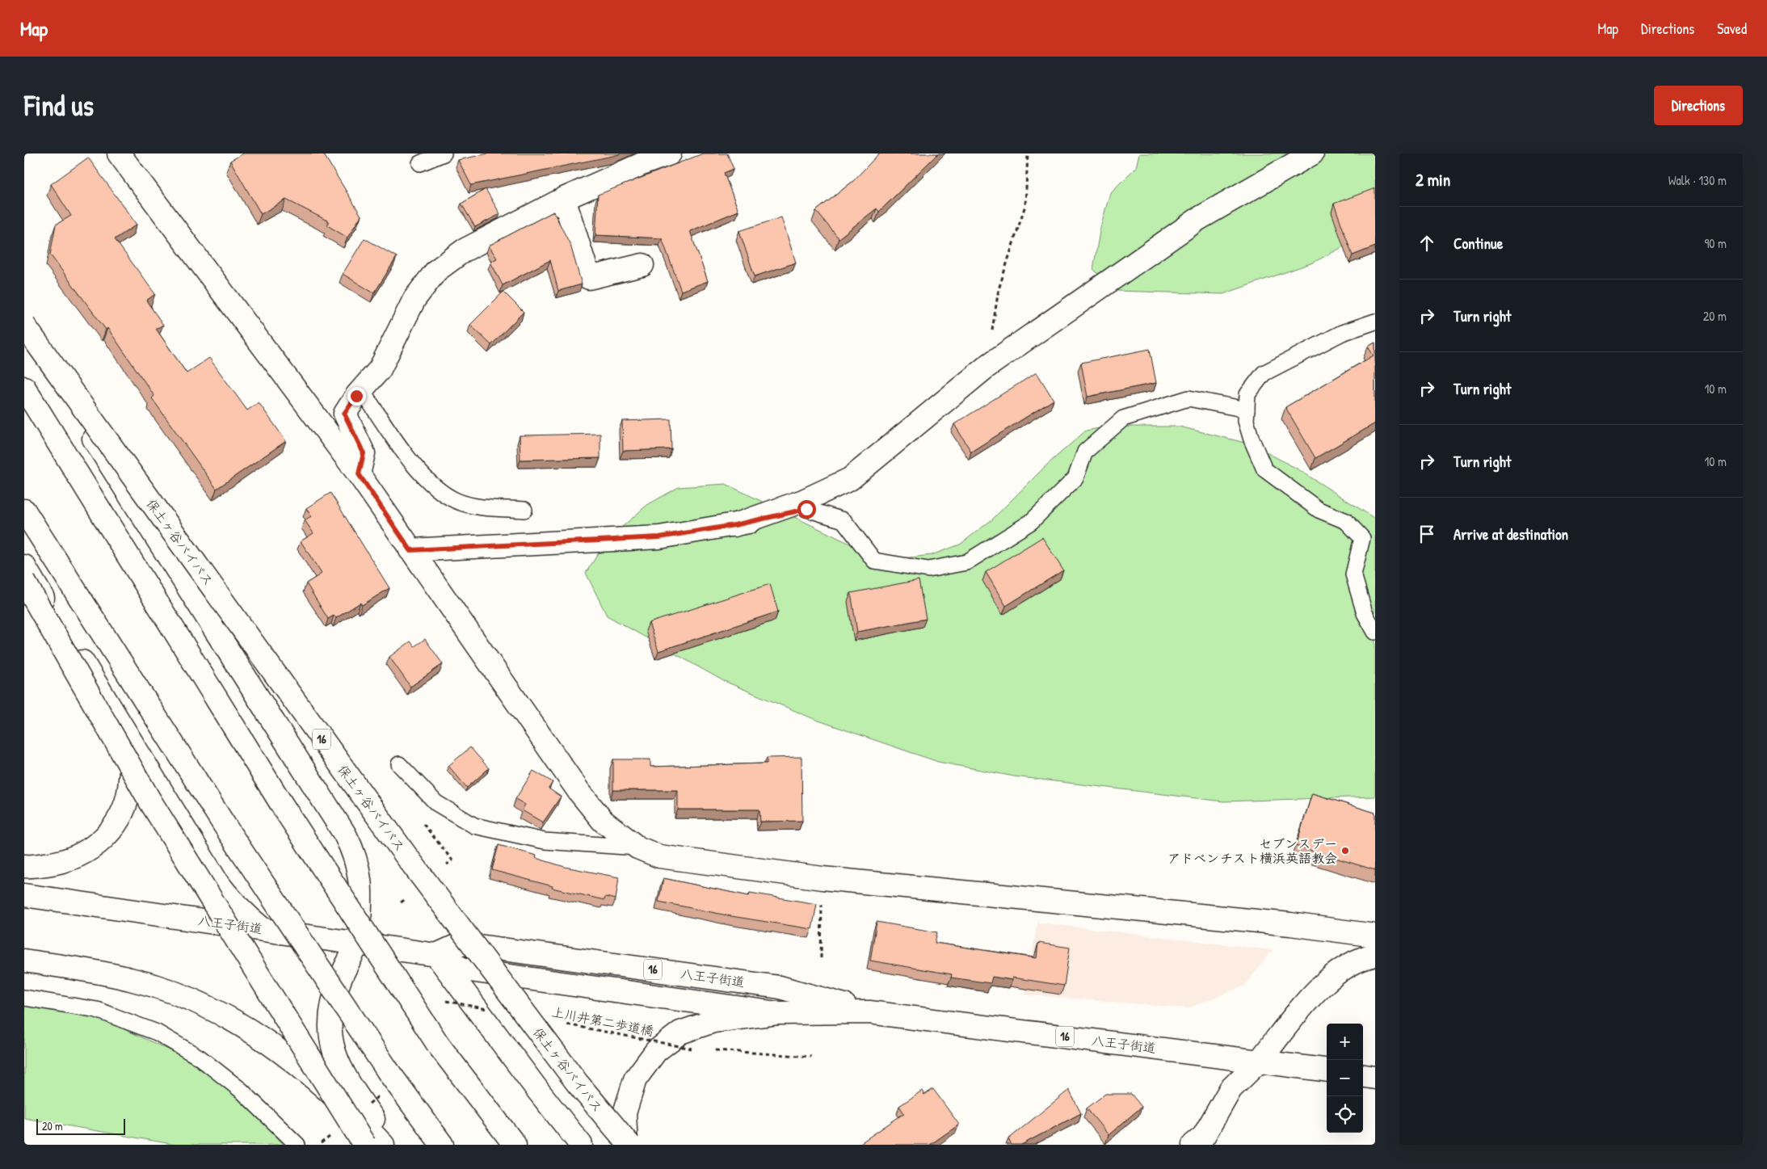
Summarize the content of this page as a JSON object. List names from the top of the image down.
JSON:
{
  "streets": {
    "main road": ["保土ヶ谷バイパス", "16", "八王子街道"],
    "path": ["上川井第二歩道橋"]
  },
  "crossings": [
    ["保土ヶ谷バイパス", "16"],
    ["16", "八王子街道"]
  ],
  "places": ["セブンスデー アドベンチスト横浜英語教会"],
  "scale_bar": "20 m",
  "page": {
    "header": "Map",
    "nav": ["Map", "Directions", "Saved"],
    "buttons": "Directions",
    "title": "Find us",
    "heading": ["2 min", "Walk · 130 m"],
    "list": [
      ["Continue", "90 m"],
      ["Turn right", "20 m"],
      ["Turn right", "10 m"],
      ["Turn right", "10 m"],
      "Arrive at destination"
    ],
    "map_buttons": ["+", "−"],
    "scale": "20 m"
  }
}
